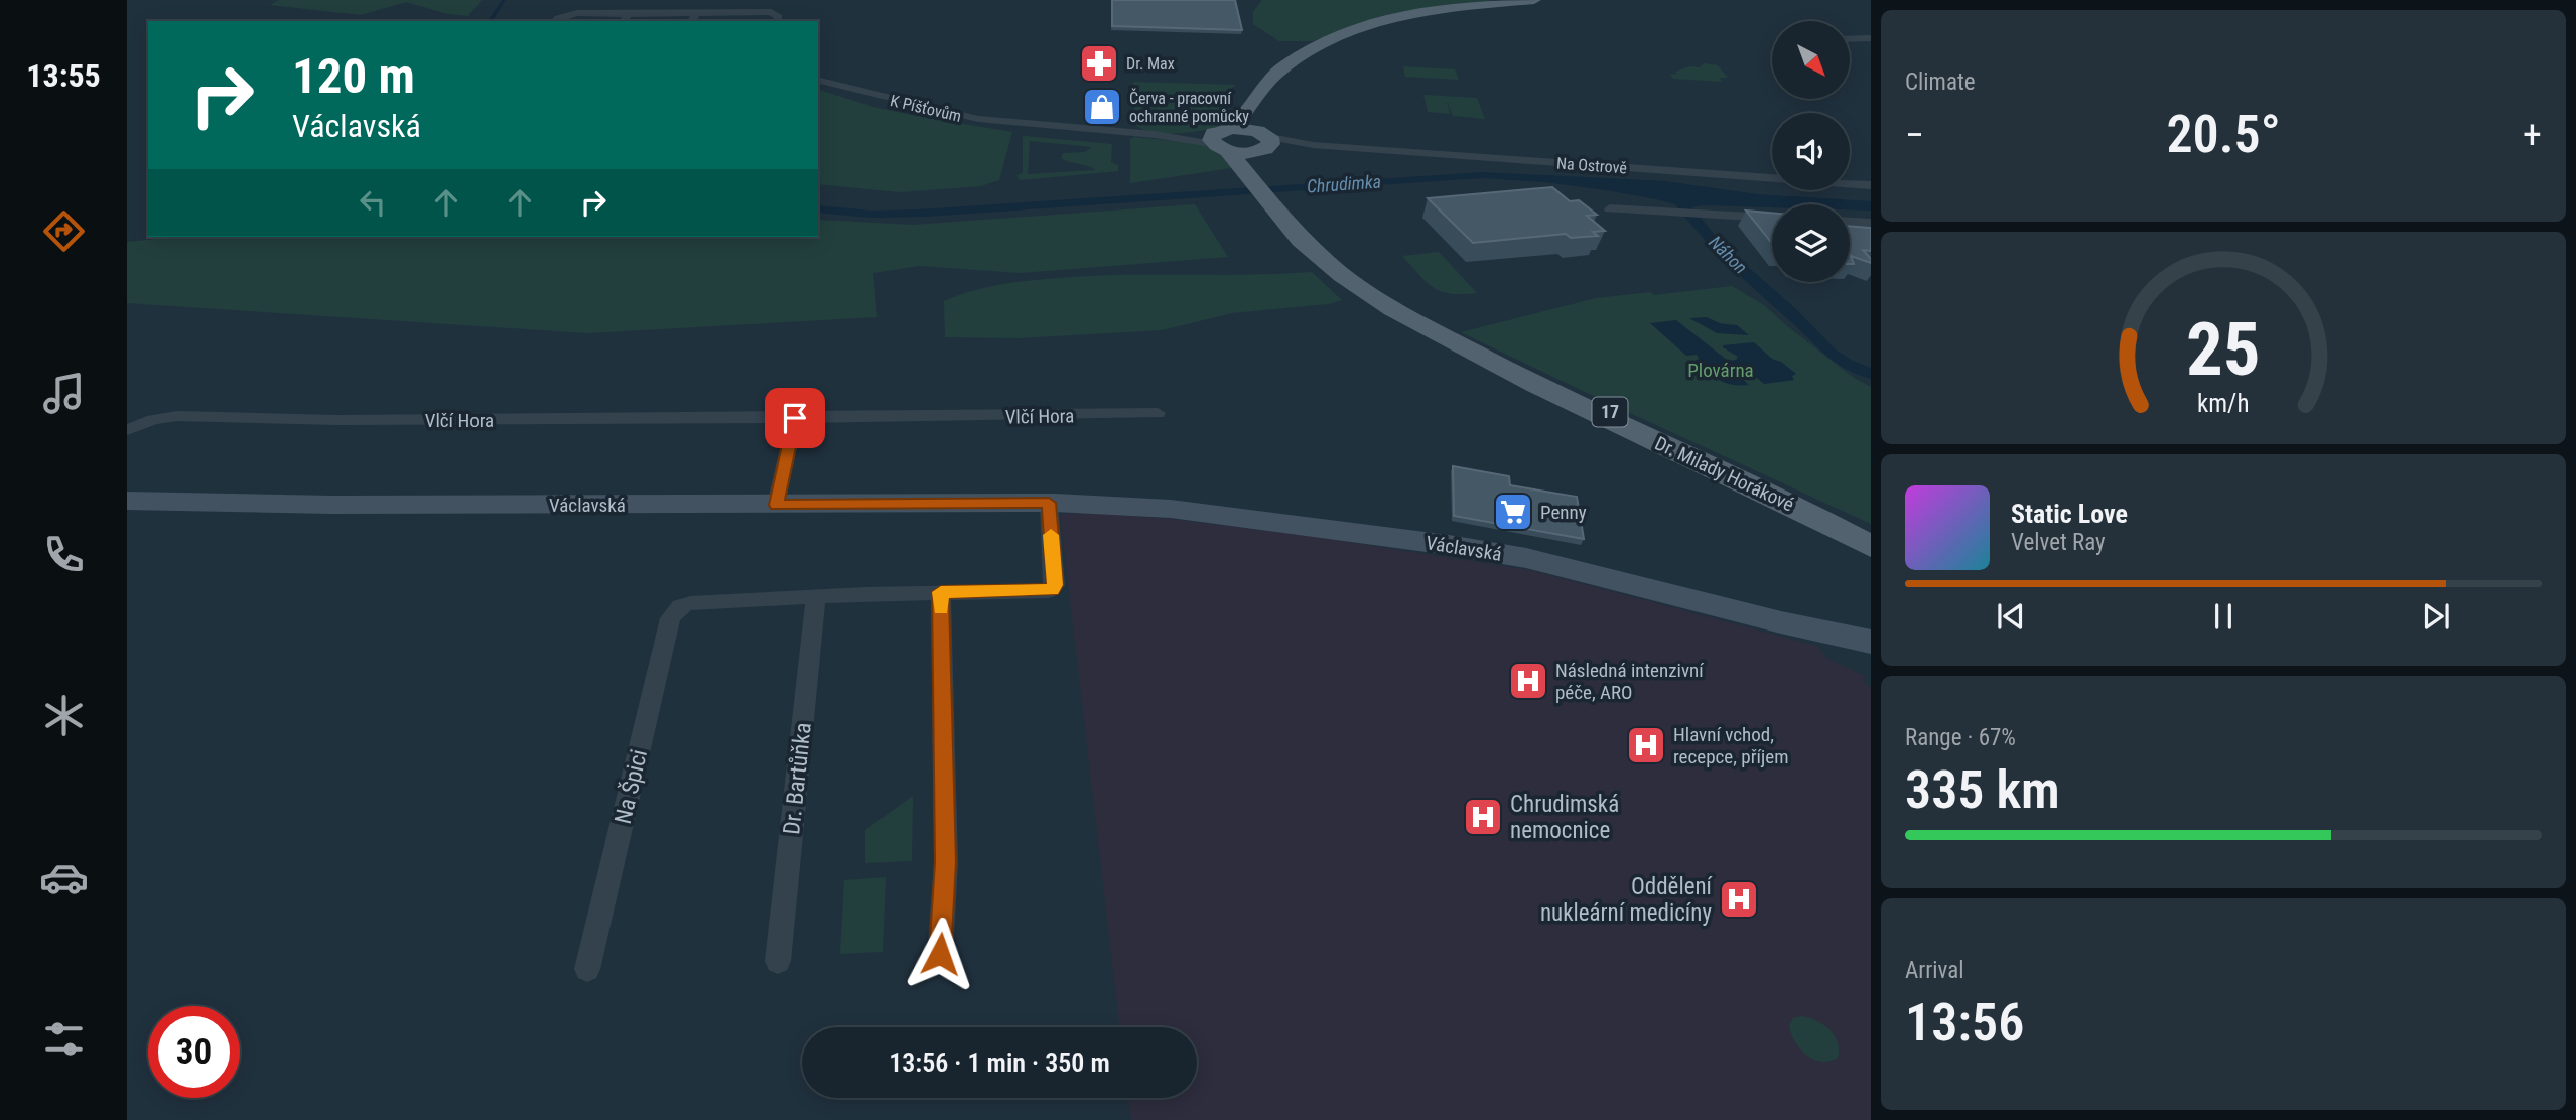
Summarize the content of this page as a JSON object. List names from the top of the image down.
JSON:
{
  "streets": {
    "main road": ["17", "Dr. Milady Horákové"],
    "street": [
      "K Píšťovům",
      "Na Ostrově",
      "Vlčí Hora",
      "Václavská",
      "Dr. Bartůňka",
      "Na Špici"
    ]
  },
  "crossings": [
    ["K Píšťovům", "Dr. Milady Horákové"],
    ["Dr. Bartůňka", "Na Špici"]
  ],
  "water": ["Chrudimka", "Náhon"],
  "parks": ["Plovárna"],
  "places": {
    "pharmacy": ["Dr. Max"],
    "shop": ["Červa - pracovní ochranné pomůcky"],
    "supermarket": ["Penny"],
    "hospital": [
      "Následná intenzivní péče, ARO",
      "Hlavní vchod, recepce, příjem",
      "Chrudimská nemocnice",
      "Oddělení nukleární medicíny"
    ]
  },
  "north": "bottom right",
  "page": {
    "tabs": "13:55",
    "tile": [
      "Climate",
      ["Range · 67%", "335 km"],
      ["Arrival", "13:56"]
    ],
    "turn": ["120 m", "Václavská"],
    "heat": ["−", "20.5°", "+"],
    "song": ["Static Love", "Velvet Ray"],
    "limit": "30",
    "trip": "13:56 · 1 min · 350 m",
    "gauge": ["25", "km/h"]
  }
}
